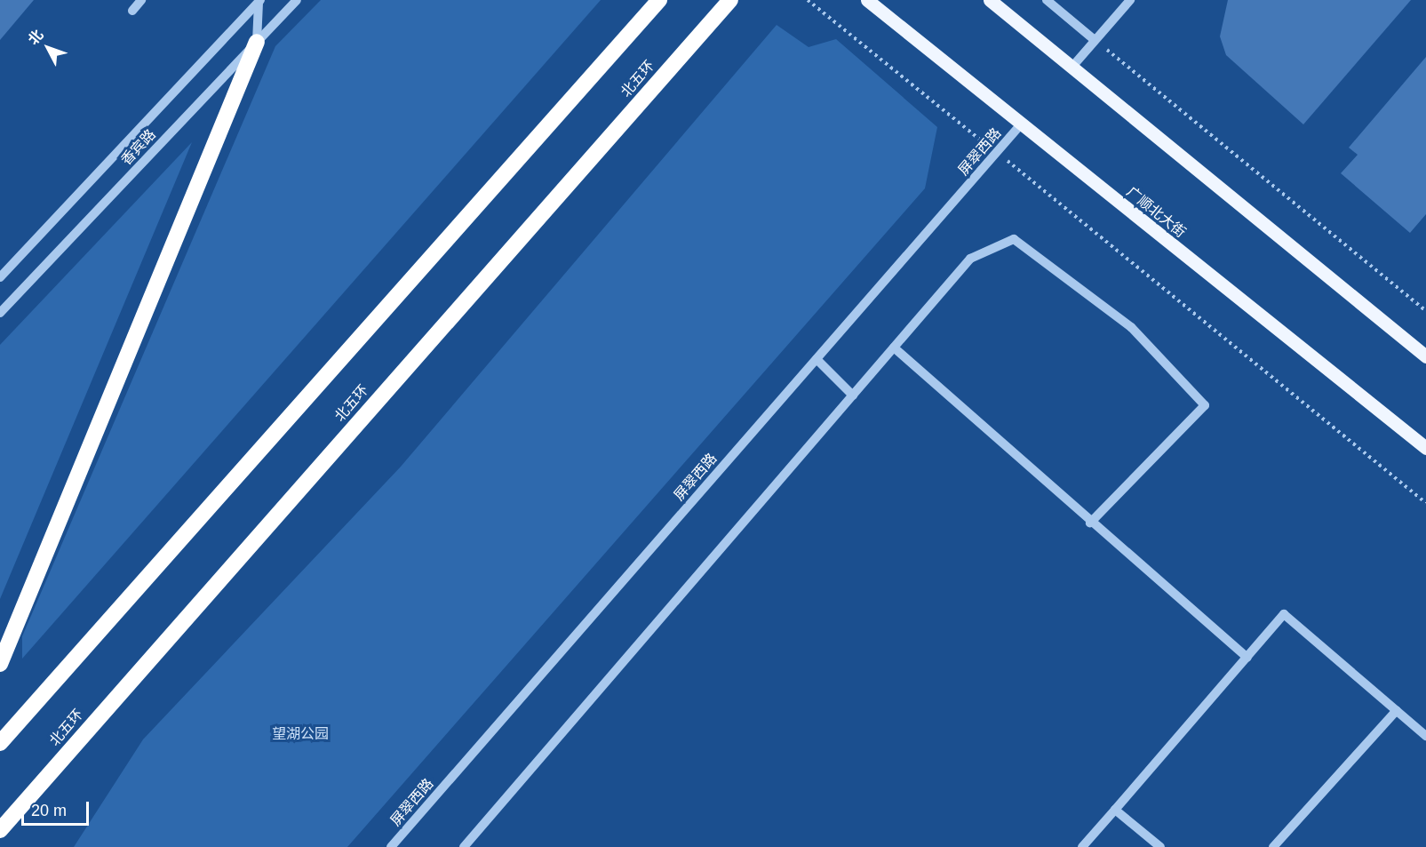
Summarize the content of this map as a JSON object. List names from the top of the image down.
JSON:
{
  "streets": {
    "highway": ["北五环"],
    "main road": ["广顺北大街"],
    "street": ["香宾路", "屏翠西路"]
  },
  "crossings": [
    ["屏翠西路", "广顺北大街"]
  ],
  "parks": ["望湖公园"],
  "scale_bar": "20 m",
  "north": "top left"
}
